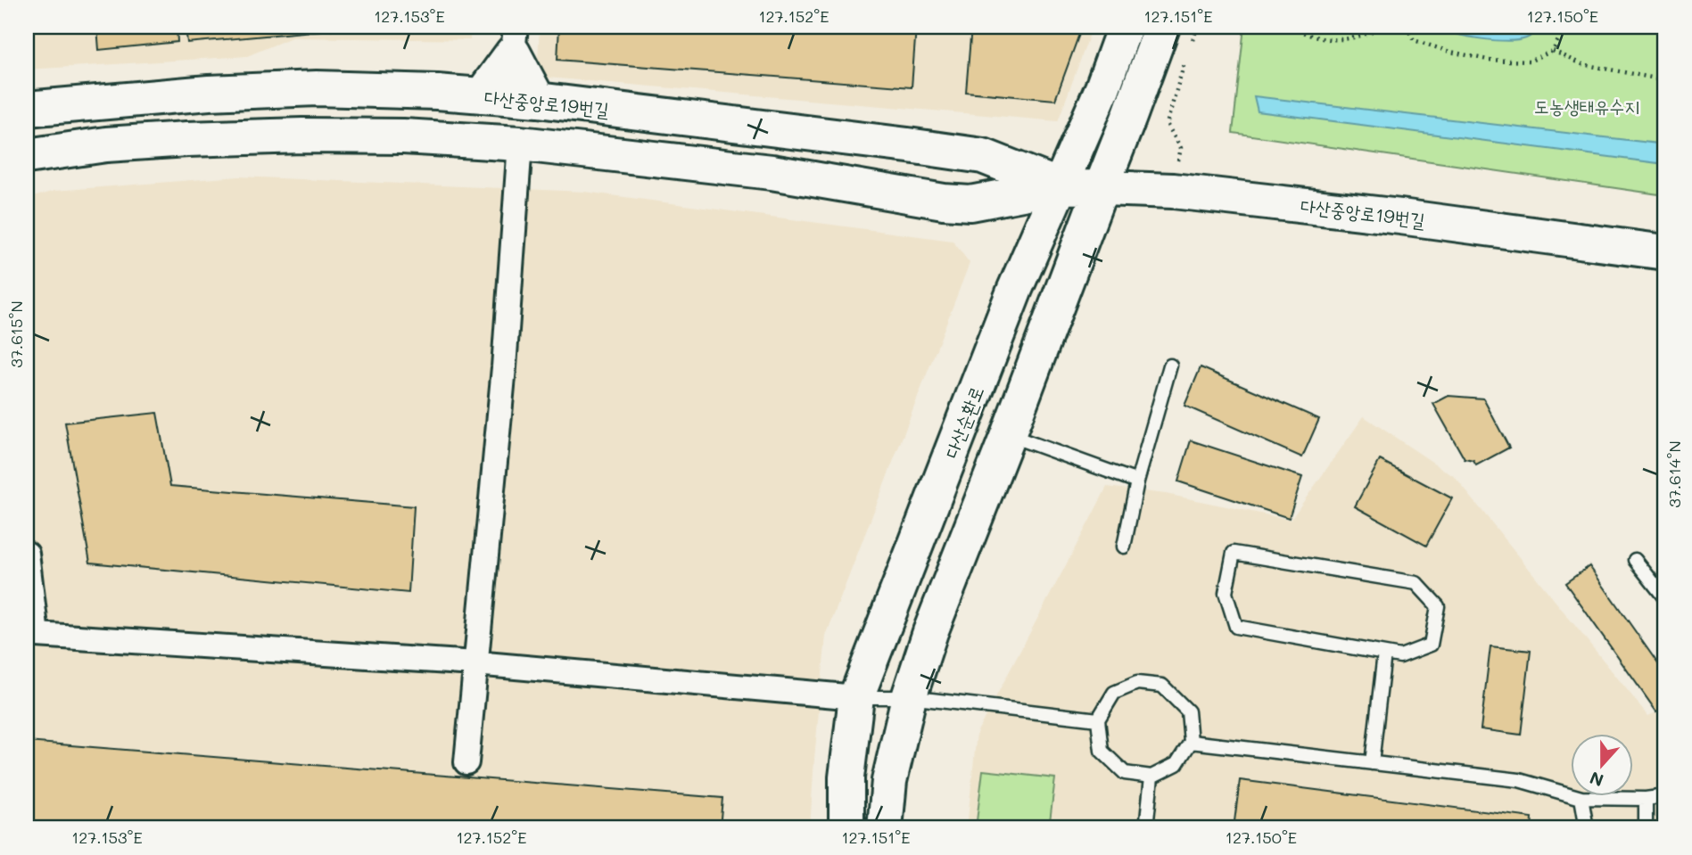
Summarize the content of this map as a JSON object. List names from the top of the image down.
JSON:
{
  "streets": {
    "street": ["다산중앙로19번길", "다산순환로"]
  },
  "crossings": [
    ["다산중앙로19번길", "다산순환로"]
  ],
  "parks": ["도농생태유수지"],
  "north": "bottom",
  "coordinates": [
    "127.153°E",
    "127.152°E",
    "127.151°E",
    "127.150°E",
    "37.615°N",
    "37.614°N"
  ]
}
